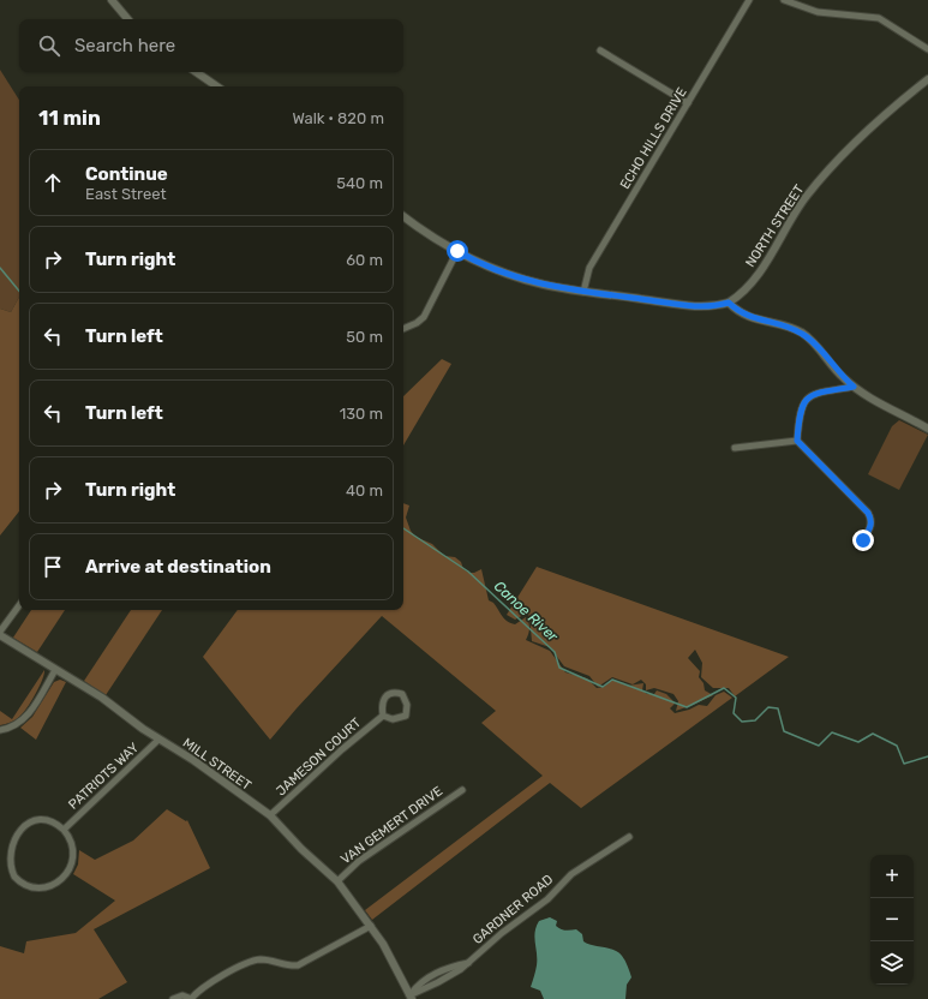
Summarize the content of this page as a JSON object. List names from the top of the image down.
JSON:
{
  "streets": {
    "street": [
      "ECHO HILLS DRIVE",
      "NORTH STREET",
      "JAMESON COURT",
      "MILL STREET",
      "PATRIOTS WAY",
      "VAN GEMERT DRIVE",
      "GARDNER ROAD"
    ]
  },
  "crossings": [
    ["JAMESON COURT", "MILL STREET"],
    ["MILL STREET", "PATRIOTS WAY"],
    ["MILL STREET", "VAN GEMERT DRIVE"],
    ["MILL STREET", "GARDNER ROAD"]
  ],
  "water": ["Canoe River"],
  "page": {
    "search": "Search here",
    "heading": ["11 min", "Walk · 820 m"],
    "list": [
      ["Continue", "East Street", "540 m"],
      ["Turn right", "60 m"],
      ["Turn left", "50 m"],
      ["Turn left", "130 m"],
      ["Turn right", "40 m"],
      "Arrive at destination"
    ],
    "map_buttons": ["+", "−"]
  }
}
